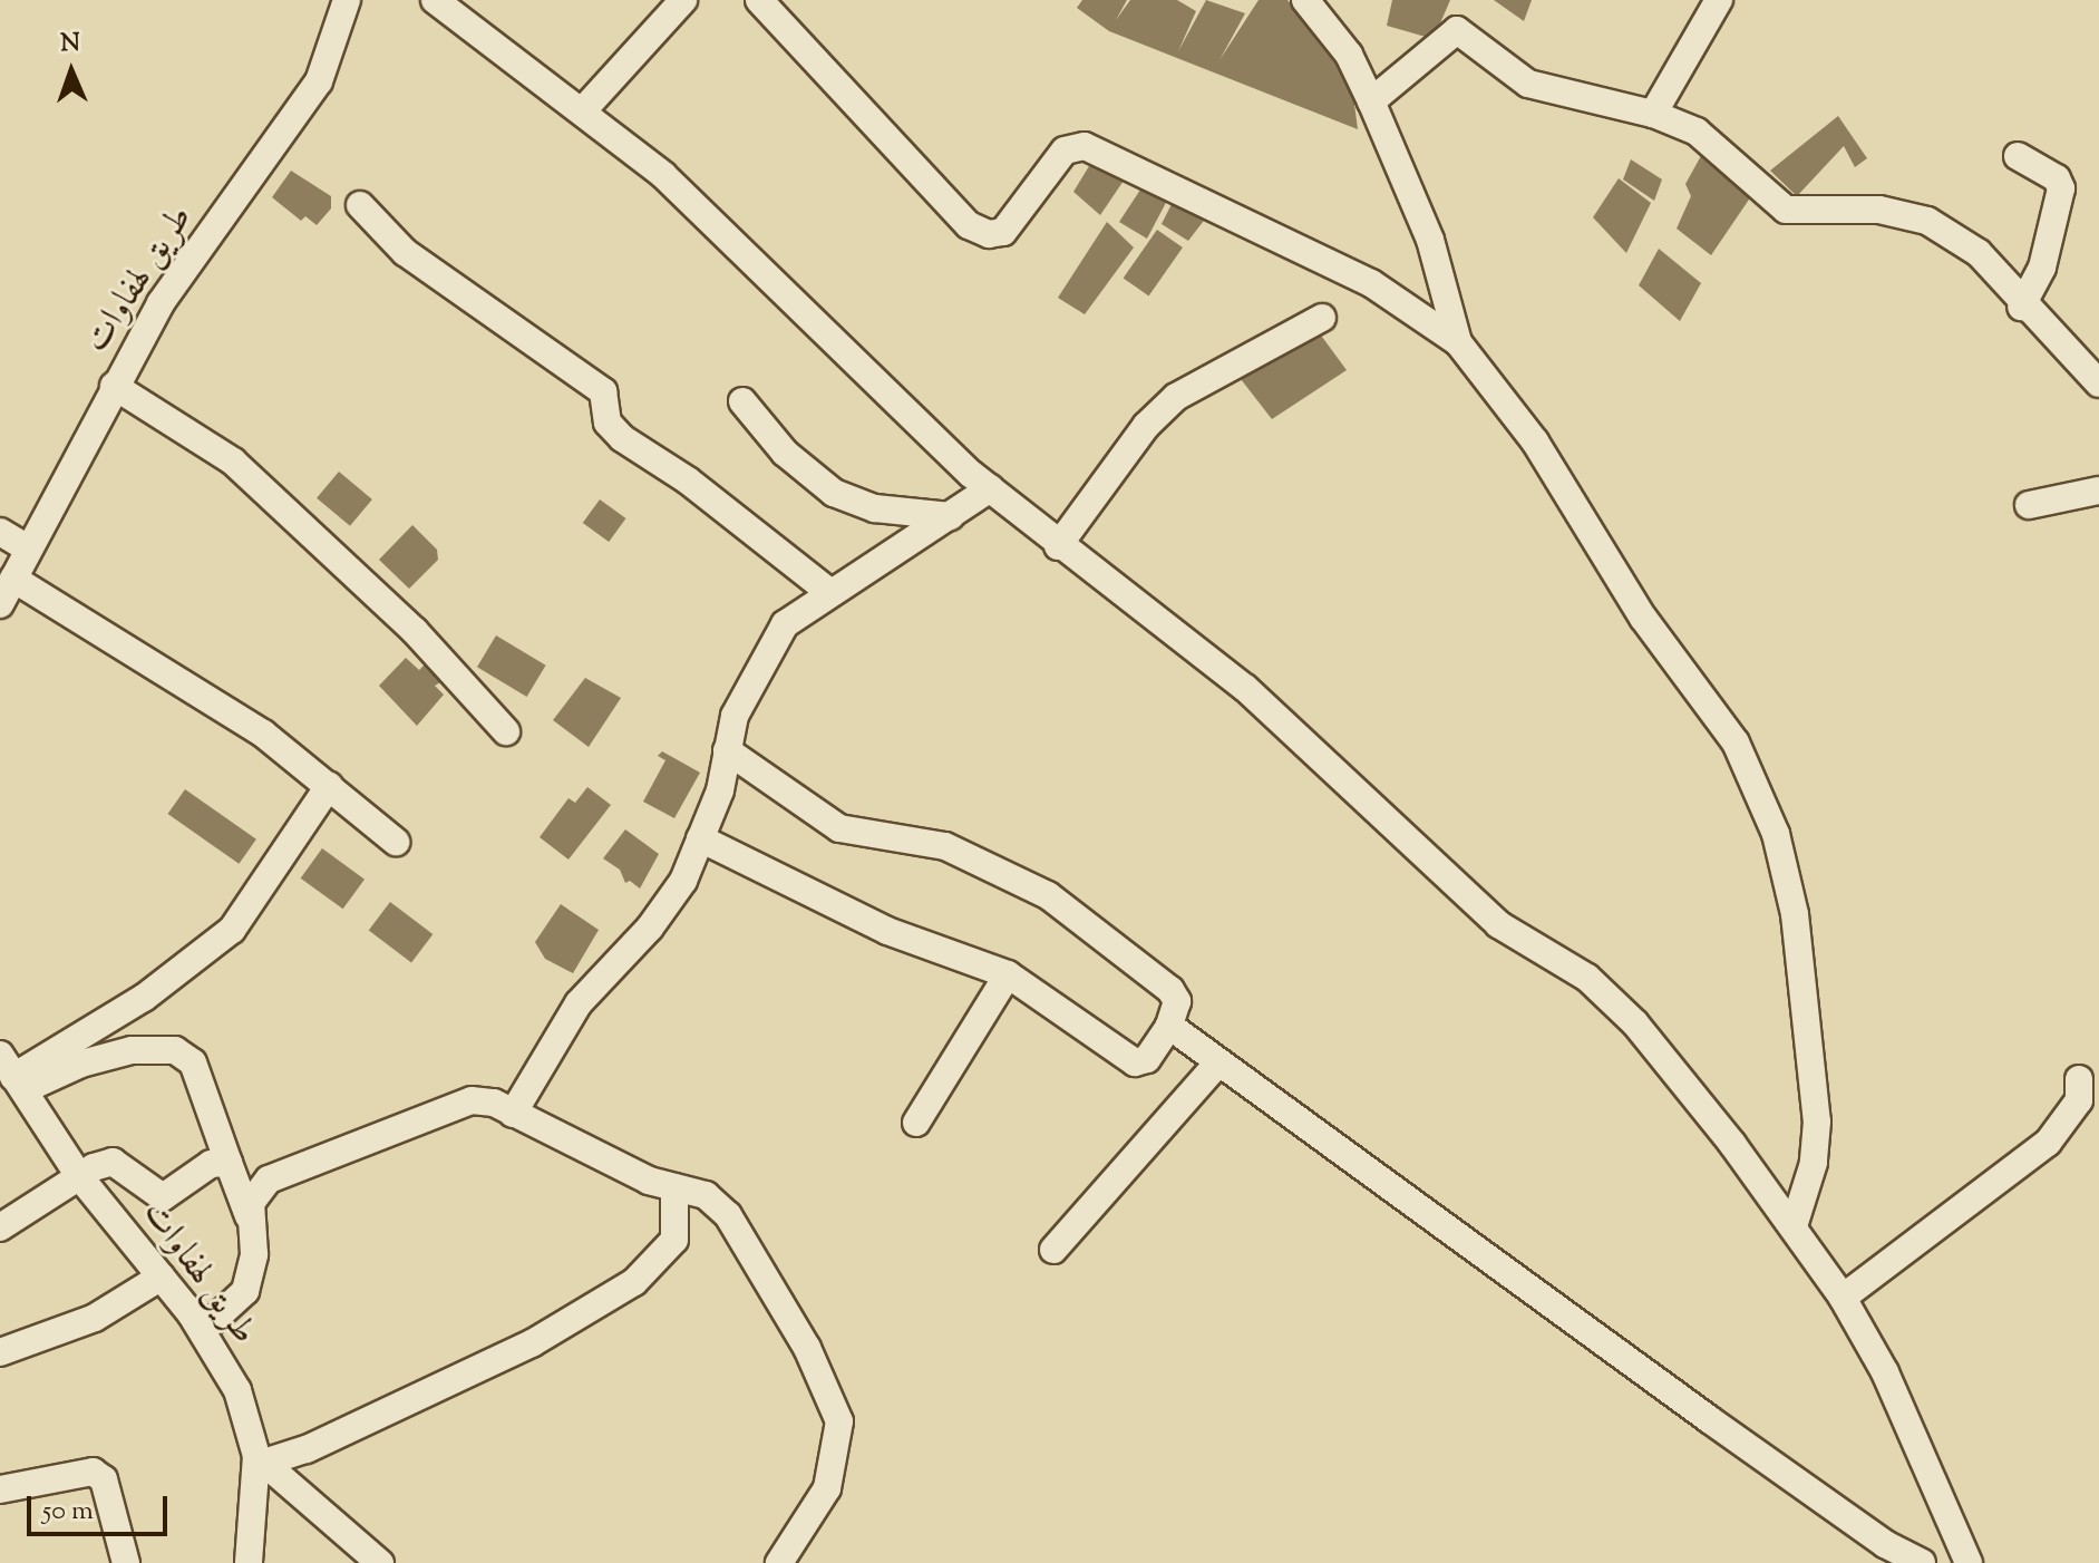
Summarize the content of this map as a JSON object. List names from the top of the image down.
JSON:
{
  "streets": {
    "street": ["طريق لهفاوات"]
  },
  "scale_bar": "50 m",
  "north": "top"
}
